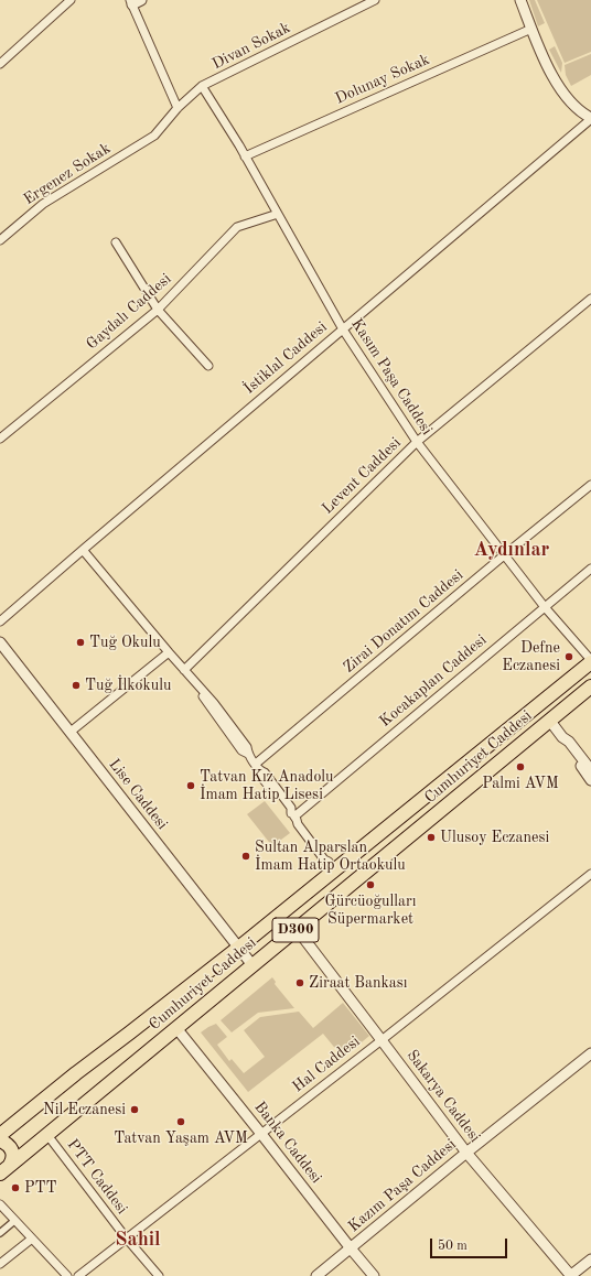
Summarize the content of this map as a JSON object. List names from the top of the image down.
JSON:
{
  "streets": {
    "highway": ["Cumhuriyet Caddesi", "D300"],
    "street": [
      "Divan Sokak",
      "Dolunay Sokak",
      "Ergenez Sokak",
      "Gaydalı Caddesi",
      "İstiklal Caddesi",
      "Kasım Paşa Caddesi",
      "Levent Caddesi",
      "Zirai Donatım Caddesi",
      "Kocakaplan Caddesi",
      "Lise Caddesi",
      "Hal Caddesi",
      "Sakarya Caddesi",
      "Banka Caddesi",
      "PTT Caddesi",
      "Kazım Paşa Caddesi"
    ]
  },
  "crossings": [
    ["Divan Sokak", "Ergenez Sokak"],
    ["Divan Sokak", "Kasım Paşa Caddesi"],
    ["Dolunay Sokak", "Kasım Paşa Caddesi"],
    ["Gaydalı Caddesi", "Kasım Paşa Caddesi"],
    ["İstiklal Caddesi", "Kasım Paşa Caddesi"],
    ["Kasım Paşa Caddesi", "Levent Caddesi"],
    ["Kasım Paşa Caddesi", "Zirai Donatım Caddesi"],
    ["Kasım Paşa Caddesi", "Kocakaplan Caddesi"],
    ["Kasım Paşa Caddesi", "Cumhuriyet Caddesi"],
    ["Cumhuriyet Caddesi", "Lise Caddesi"],
    ["Cumhuriyet Caddesi", "Sakarya Caddesi"],
    ["Cumhuriyet Caddesi", "Banka Caddesi"],
    ["Cumhuriyet Caddesi", "PTT Caddesi"],
    ["Hal Caddesi", "Sakarya Caddesi"],
    ["Hal Caddesi", "Banka Caddesi"],
    ["Hal Caddesi", "PTT Caddesi"],
    ["Sakarya Caddesi", "Kazım Paşa Caddesi"],
    ["Banka Caddesi", "Kazım Paşa Caddesi"]
  ],
  "districts": ["Aydınlar", "Sahil"],
  "places": [
    "Tuğ Okulu",
    "Defne Eczanesi",
    "Tuğ İlkokulu",
    "Palmi AVM",
    "Tatvan Kız Anadolu İmam Hatip Lisesi",
    "Ulusoy Eczanesi",
    "Sultan Alparslan İmam Hatip Ortaokulu",
    "Gürcüoğulları Süpermarket",
    "Ziraat Bankası",
    "Nil Eczanesi",
    "Tatvan Yaşam AVM",
    "PTT"
  ],
  "scale_bar": "50 m"
}
